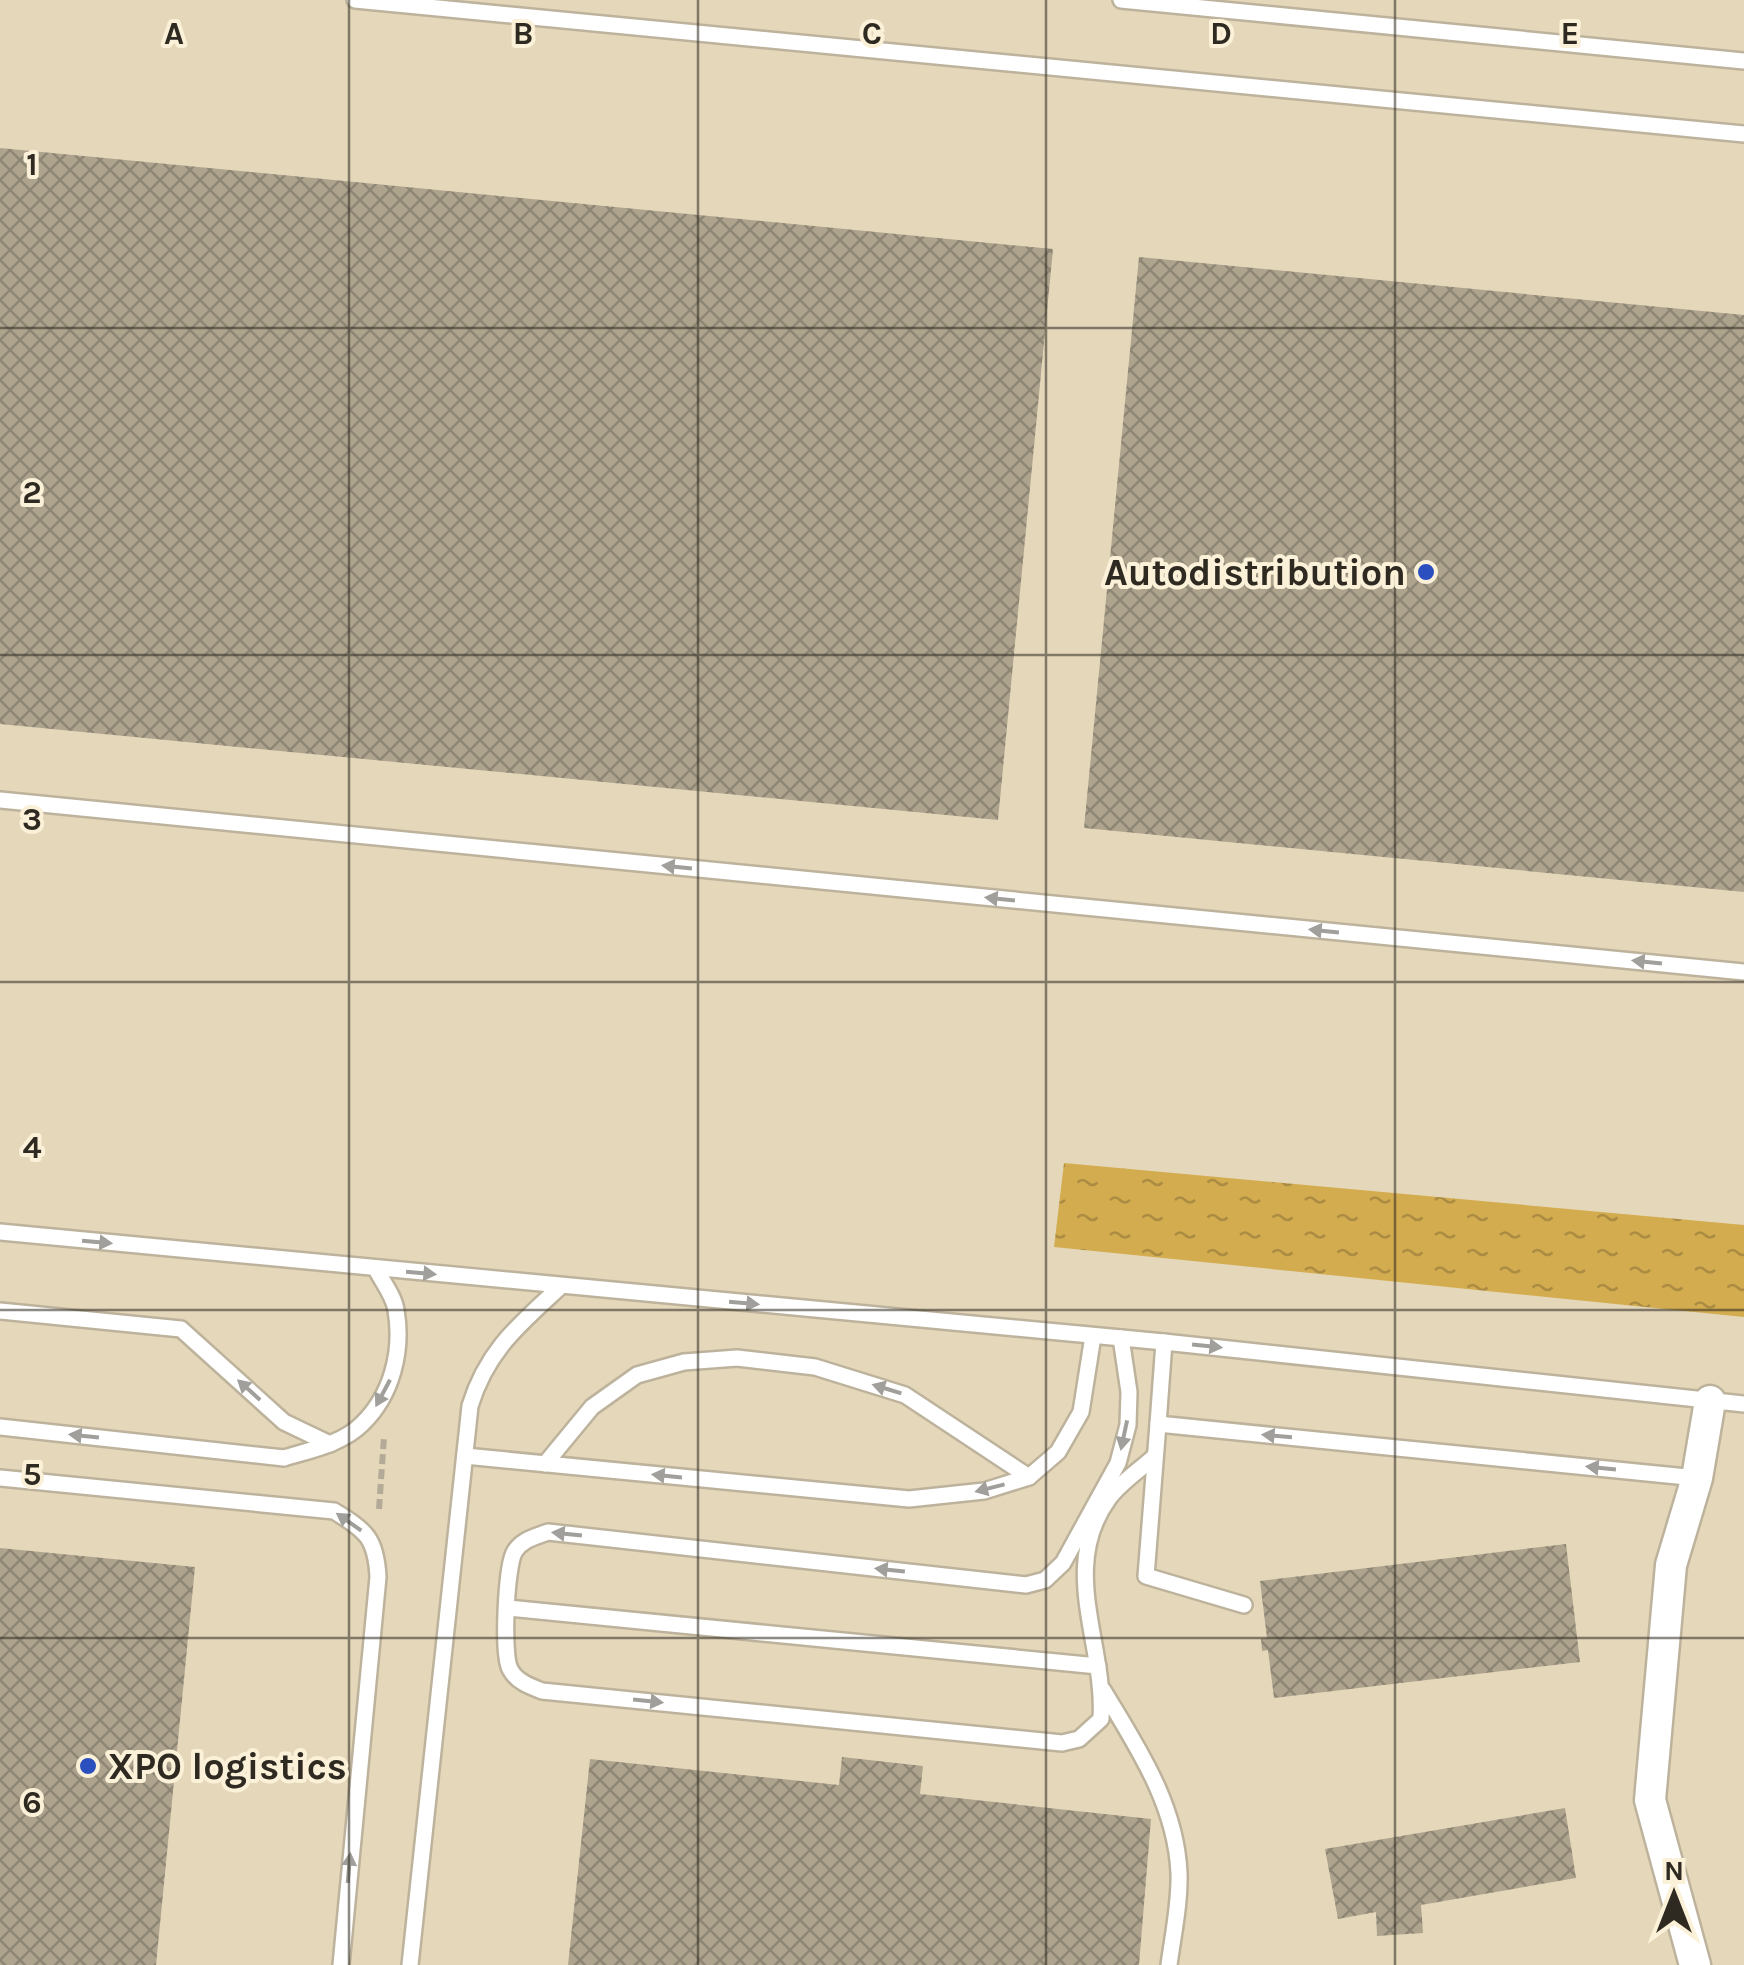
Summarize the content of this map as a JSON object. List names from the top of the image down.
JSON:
{
  "places": ["Autodistribution", "XPO logistics"],
  "north": "top",
  "grid": {
    "columns": [
      "A",
      "B",
      "C",
      "D",
      "E"
    ],
    "rows": [
      "1",
      "2",
      "3",
      "4",
      "5",
      "6"
    ]
  }
}
